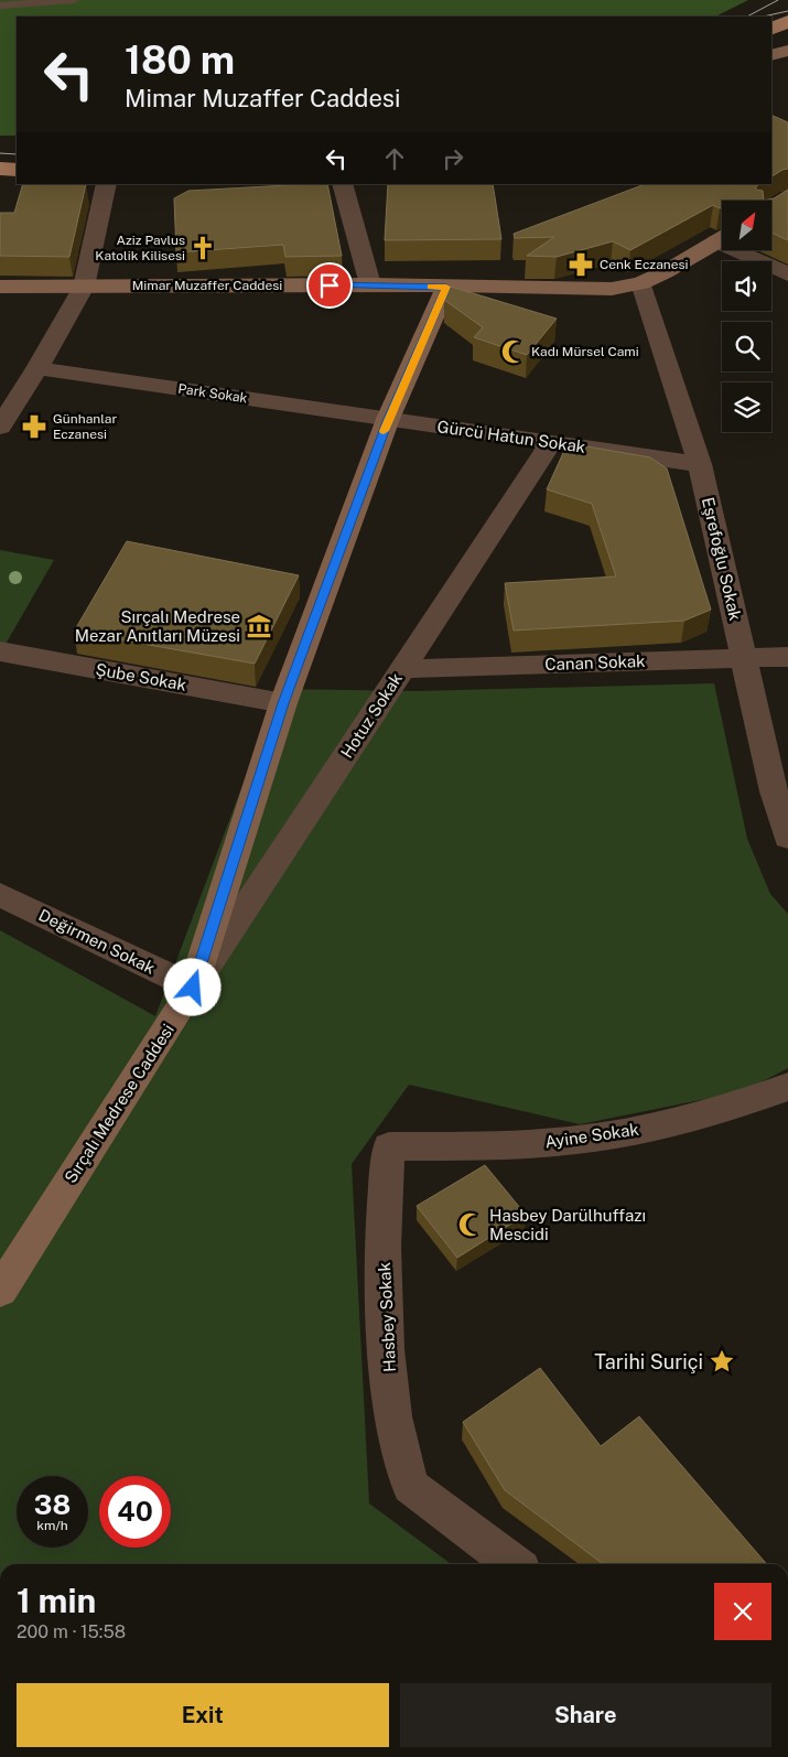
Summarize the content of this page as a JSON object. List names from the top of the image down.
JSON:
{
  "streets": {
    "street": [
      "Mimar Muzaffer Caddesi",
      "Park Sokak",
      "Gürcü Hatun Sokak",
      "Eşrefoğlu Sokak",
      "Canan Sokak",
      "Şube Sokak",
      "Hotuz Sokak",
      "Değirmen Sokak",
      "Sırçalı Medrese Caddesi",
      "Ayine Sokak",
      "Hasbey Sokak"
    ]
  },
  "crossings": [
    ["Mimar Muzaffer Caddesi", "Eşrefoğlu Sokak"],
    ["Mimar Muzaffer Caddesi", "Sırçalı Medrese Caddesi"],
    ["Park Sokak", "Gürcü Hatun Sokak"],
    ["Park Sokak", "Sırçalı Medrese Caddesi"],
    ["Gürcü Hatun Sokak", "Eşrefoğlu Sokak"],
    ["Gürcü Hatun Sokak", "Hotuz Sokak"],
    ["Gürcü Hatun Sokak", "Sırçalı Medrese Caddesi"],
    ["Eşrefoğlu Sokak", "Canan Sokak"],
    ["Canan Sokak", "Hotuz Sokak"],
    ["Şube Sokak", "Sırçalı Medrese Caddesi"],
    ["Hotuz Sokak", "Değirmen Sokak"],
    ["Hotuz Sokak", "Sırçalı Medrese Caddesi"],
    ["Değirmen Sokak", "Sırçalı Medrese Caddesi"],
    ["Ayine Sokak", "Hasbey Sokak"]
  ],
  "places": {
    "church": ["Aziz Pavlus Katolik Kilisesi"],
    "pharmacy": ["Cenk Eczanesi", "Günhanlar Eczanesi"],
    "mosque": ["Kadı Mürsel Cami", "Hasbey Darülhuffazı Mescidi"],
    "museum": ["Sırçalı Medrese Mezar Anıtları Müzesi"],
    "place": ["Tarihi Suriçi"]
  },
  "north": "top right",
  "page": {
    "turn": ["180 m", "Mimar Muzaffer Caddesi"],
    "speed": "38 km/h",
    "limit": "40",
    "heading": ["1 min", "200 m · 15:58"],
    "buttons": ["Exit", "Share"]
  }
}
